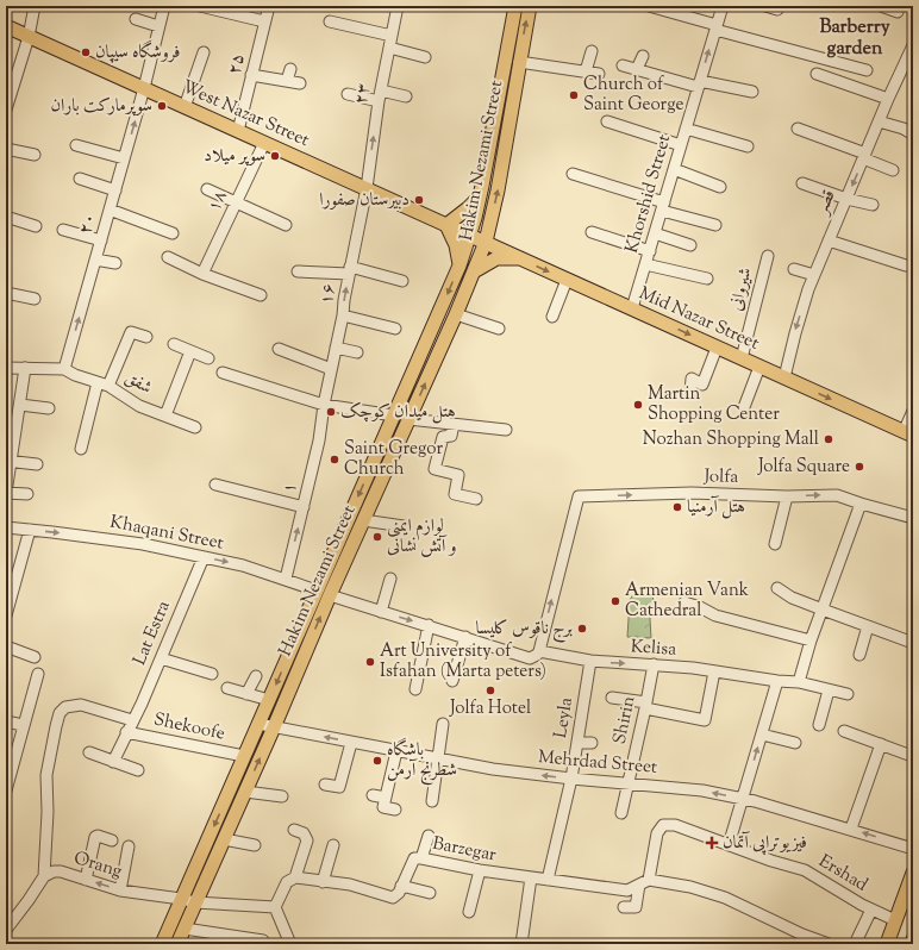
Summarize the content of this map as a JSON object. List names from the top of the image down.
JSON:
{
  "streets": {
    "main road": ["West Nazar Street", "Hakim Nezami Street", "Mid Nazar Street"],
    "street": [
      "۲۵",
      "۲۳",
      "Khorshid Street",
      "۱۸",
      "قصر",
      "۲۰",
      "شیروانی",
      "۱۶",
      "شفق",
      "Jolfa",
      "۱",
      "Khaqani Street",
      "Lat Estra",
      "Kelisa",
      "Leyla",
      "Shirin",
      "Shekoofe",
      "Mehrdad Street",
      "Barzegar",
      "Orang",
      "Ershad"
    ]
  },
  "crossings": [
    ["۲۵", "West Nazar Street"],
    ["۲۳", "West Nazar Street"],
    ["۲۳", "۱۶"],
    ["West Nazar Street", "Hakim Nezami Street"],
    ["West Nazar Street", "۱۸"],
    ["West Nazar Street", "۲۰"],
    ["West Nazar Street", "۱۶"],
    ["West Nazar Street", "Mid Nazar Street"],
    ["Hakim Nezami Street", "Mid Nazar Street"],
    ["Hakim Nezami Street", "Khaqani Street"],
    ["Hakim Nezami Street", "Kelisa"],
    ["Hakim Nezami Street", "Shekoofe"],
    ["Hakim Nezami Street", "Mehrdad Street"],
    ["Hakim Nezami Street", "Orang"],
    ["Khorshid Street", "Mid Nazar Street"],
    ["قصر", "Mid Nazar Street"],
    ["۲۰", "شفق"],
    ["شیروانی", "Mid Nazar Street"],
    ["۱۶", "۱"],
    ["Jolfa", "Kelisa"],
    ["۱", "Khaqani Street"],
    ["Khaqani Street", "Lat Estra"],
    ["Khaqani Street", "Kelisa"],
    ["Lat Estra", "Shekoofe"],
    ["Kelisa", "Leyla"],
    ["Kelisa", "Shirin"],
    ["Leyla", "Mehrdad Street"],
    ["Leyla", "Barzegar"],
    ["Shirin", "Mehrdad Street"]
  ],
  "one_way": [
    "۲۳",
    "قصر",
    "۲۰",
    "Mid Nazar Street",
    "Jolfa",
    "۱",
    "Mehrdad Street"
  ],
  "districts": ["Barberry garden"],
  "places": {
    "other": [
      "فروشگاه سیپان",
      "Church of Saint George",
      "سوپرمارکت باران",
      "سوپر میلاد",
      "دبیرستان صفورا",
      "Martin Shopping Center",
      "هتل میدان کوچک",
      "Nozhan Shopping Mall",
      "Saint Gregor Church",
      "Jolfa Square",
      "هتل آرمنیا",
      "لوازم ایمنی و آتش نشانی",
      "Armenian Vank Cathedral",
      "برج ناقوس کلیسا",
      "Art University of Isfahan (Marta peters)",
      "Jolfa Hotel",
      "باشگاه شطرنج آرمن"
    ],
    "health": ["فیزیوتراپی آتمان"]
  }
}
